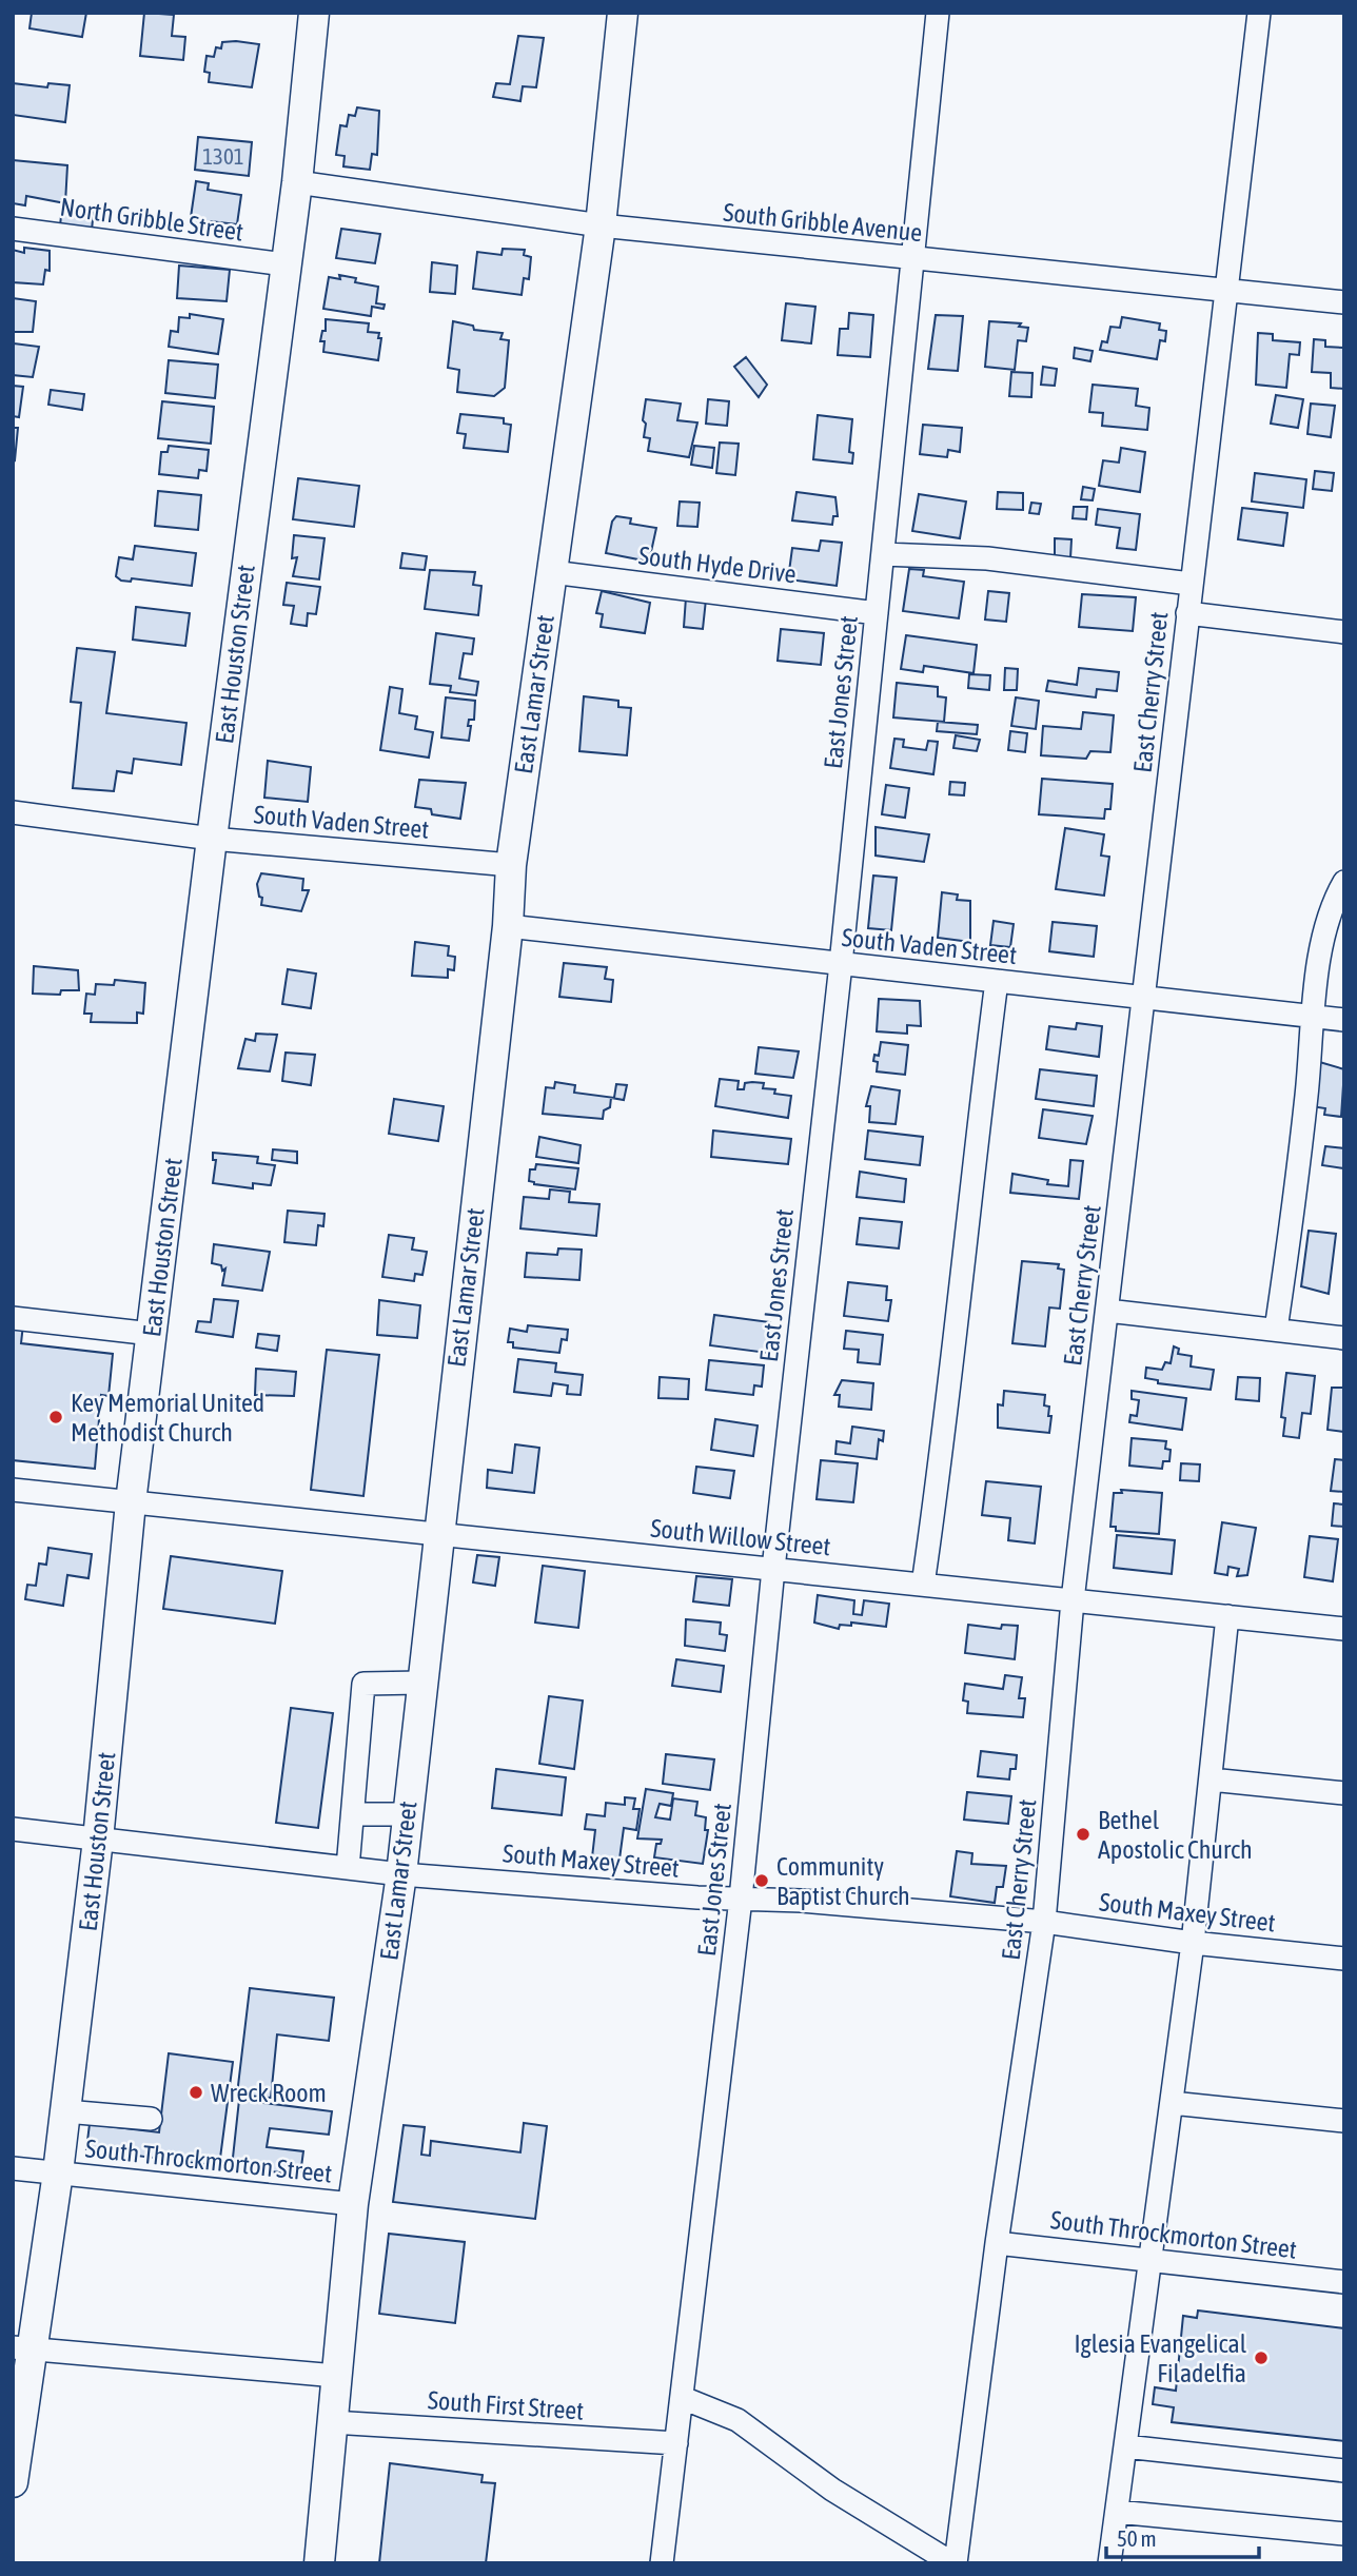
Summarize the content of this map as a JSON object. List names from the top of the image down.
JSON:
{
  "streets": {
    "main road": ["East Houston Street", "East Lamar Street"],
    "street": [
      "North Gribble Street",
      "South Gribble Avenue",
      "South Hyde Drive",
      "East Jones Street",
      "East Cherry Street",
      "South Vaden Street",
      "South Willow Street",
      "South Maxey Street",
      "South Throckmorton Street",
      "South First Street"
    ]
  },
  "crossings": [
    ["North Gribble Street", "East Houston Street"],
    ["South Gribble Avenue", "East Houston Street"],
    ["South Gribble Avenue", "East Jones Street"],
    ["South Gribble Avenue", "East Cherry Street"],
    ["South Gribble Avenue", "East Lamar Street"],
    ["South Hyde Drive", "East Jones Street"],
    ["South Hyde Drive", "East Lamar Street"],
    ["East Houston Street", "South Vaden Street"],
    ["East Houston Street", "South Willow Street"],
    ["East Houston Street", "South Maxey Street"],
    ["East Houston Street", "South Throckmorton Street"],
    ["East Jones Street", "South Vaden Street"],
    ["East Jones Street", "South Willow Street"],
    ["East Jones Street", "South Maxey Street"],
    ["East Jones Street", "South First Street"],
    ["East Cherry Street", "South Vaden Street"],
    ["East Cherry Street", "South Willow Street"],
    ["East Cherry Street", "South Maxey Street"],
    ["East Cherry Street", "South Throckmorton Street"],
    ["East Lamar Street", "South Vaden Street"],
    ["East Lamar Street", "South Willow Street"],
    ["East Lamar Street", "South Maxey Street"],
    ["East Lamar Street", "South Throckmorton Street"],
    ["East Lamar Street", "South First Street"]
  ],
  "places": [
    "Key Memorial United Methodist Church",
    "Bethel Apostolic Church",
    "Community Baptist Church",
    "Wreck Room",
    "Iglesia Evangelical Filadelfia"
  ],
  "house_numbers": ["1301"],
  "scale_bar": "50 m"
}
